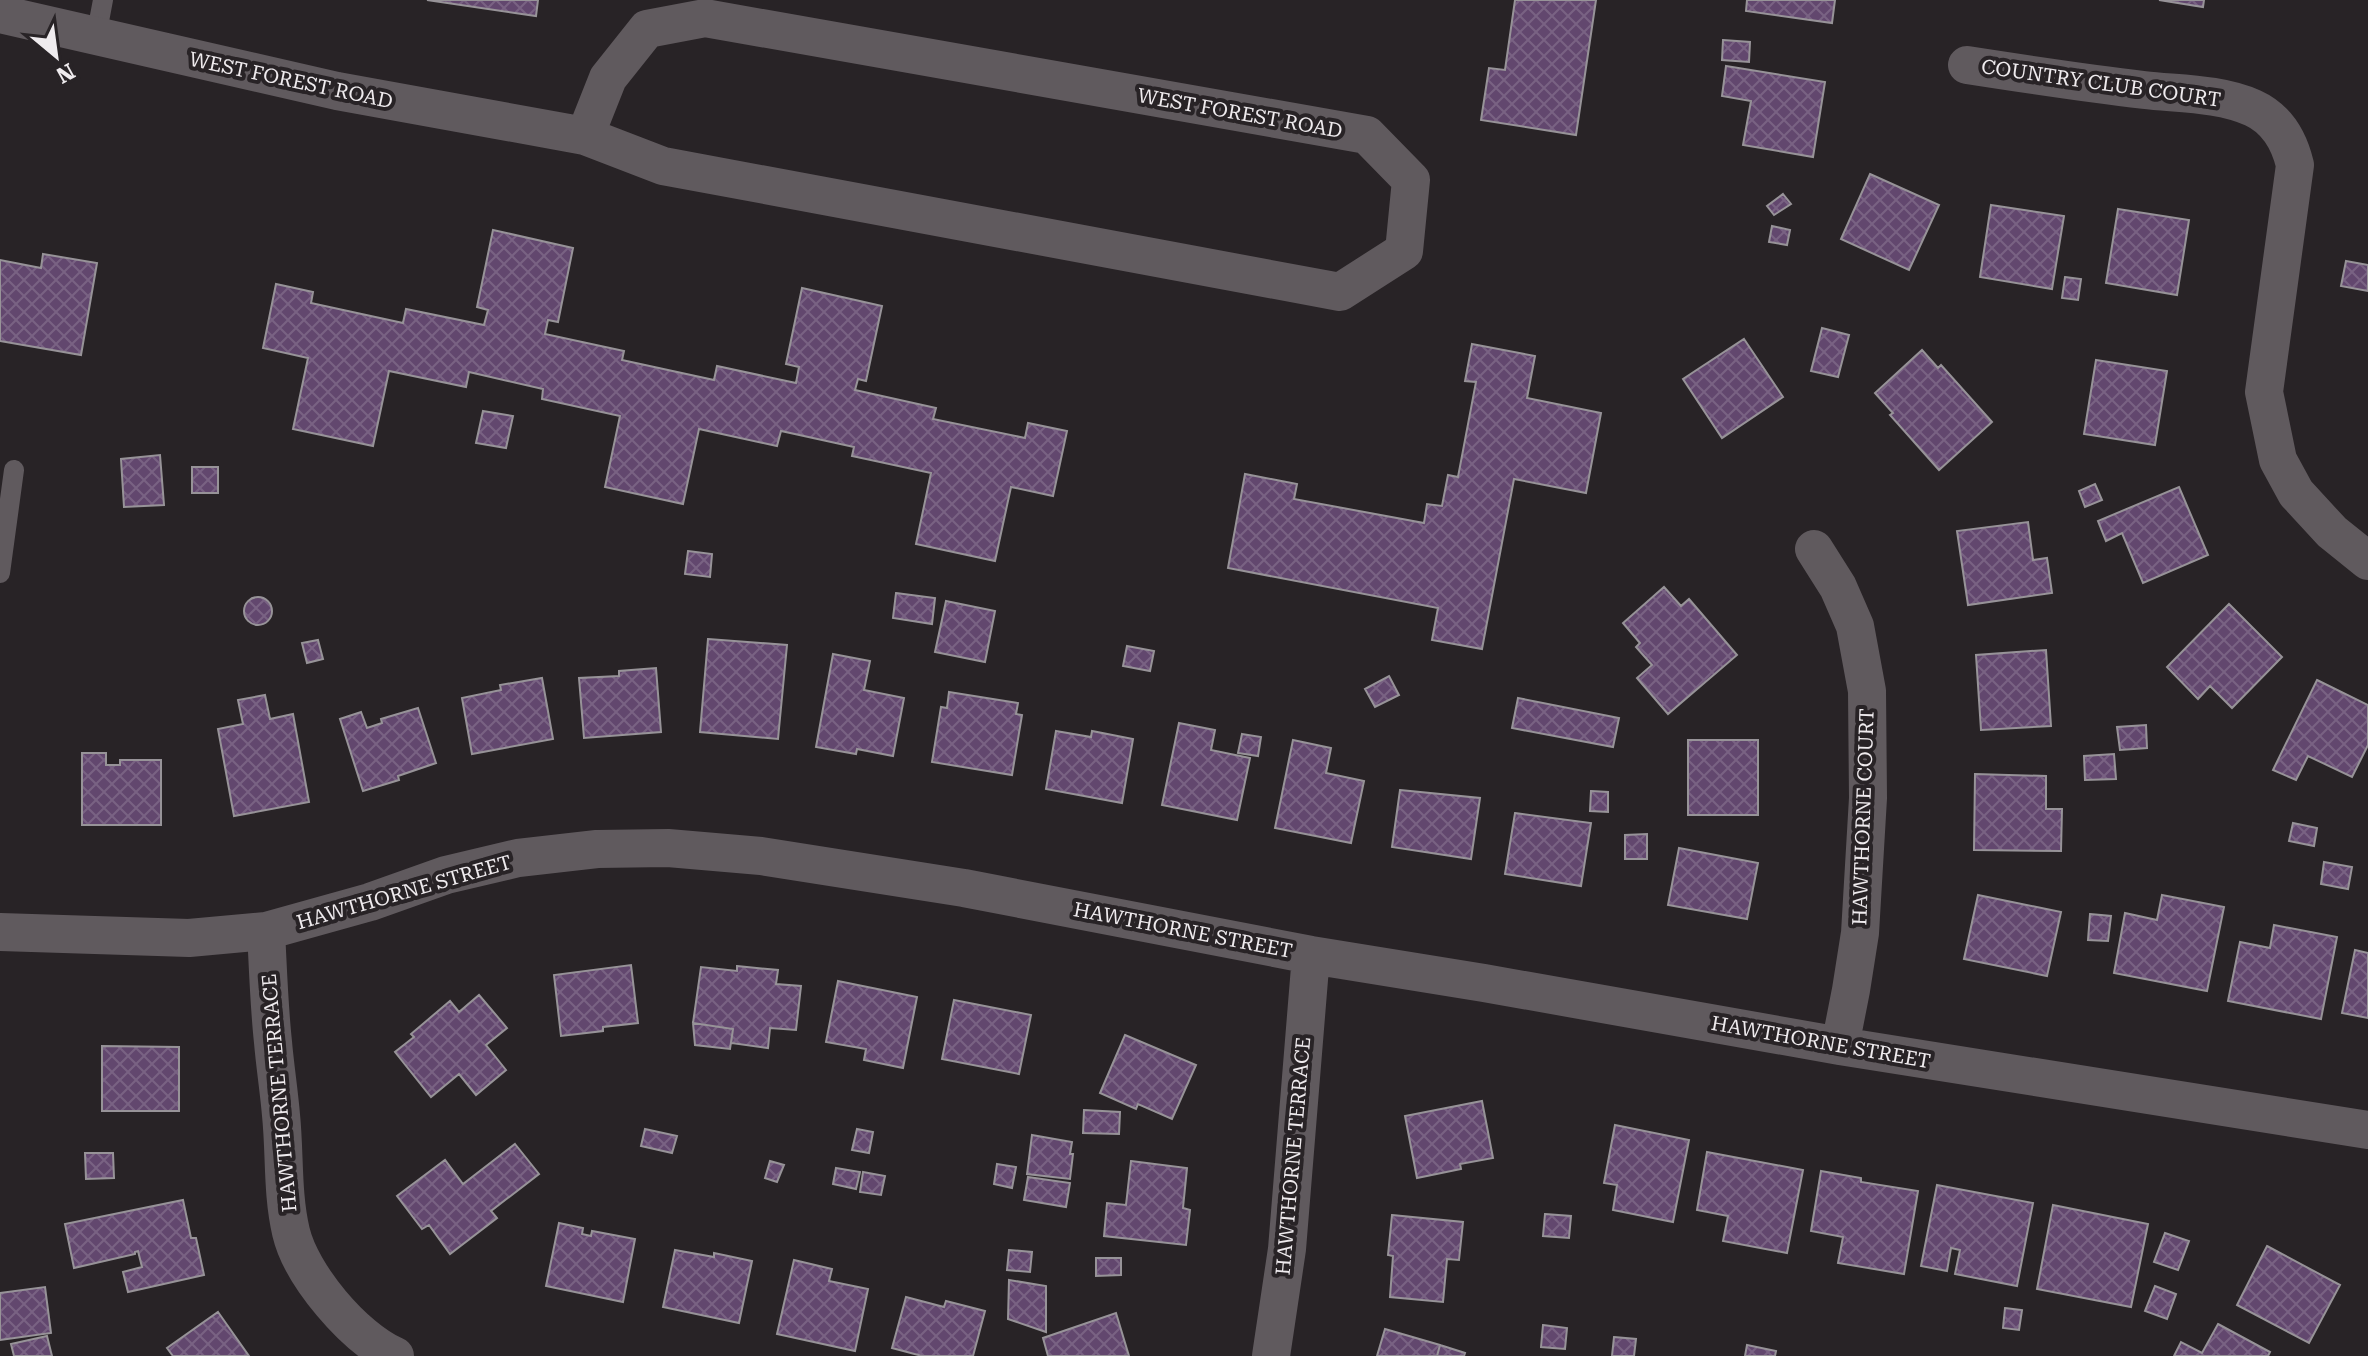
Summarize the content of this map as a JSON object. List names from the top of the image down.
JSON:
{
  "streets": {
    "street": [
      "WEST FOREST ROAD",
      "COUNTRY CLUB COURT",
      "HAWTHORNE COURT",
      "HAWTHORNE STREET",
      "HAWTHORNE TERRACE"
    ]
  },
  "crossings": [
    ["HAWTHORNE COURT", "HAWTHORNE STREET"],
    ["HAWTHORNE STREET", "HAWTHORNE TERRACE"]
  ],
  "north": "bottom right"
}
